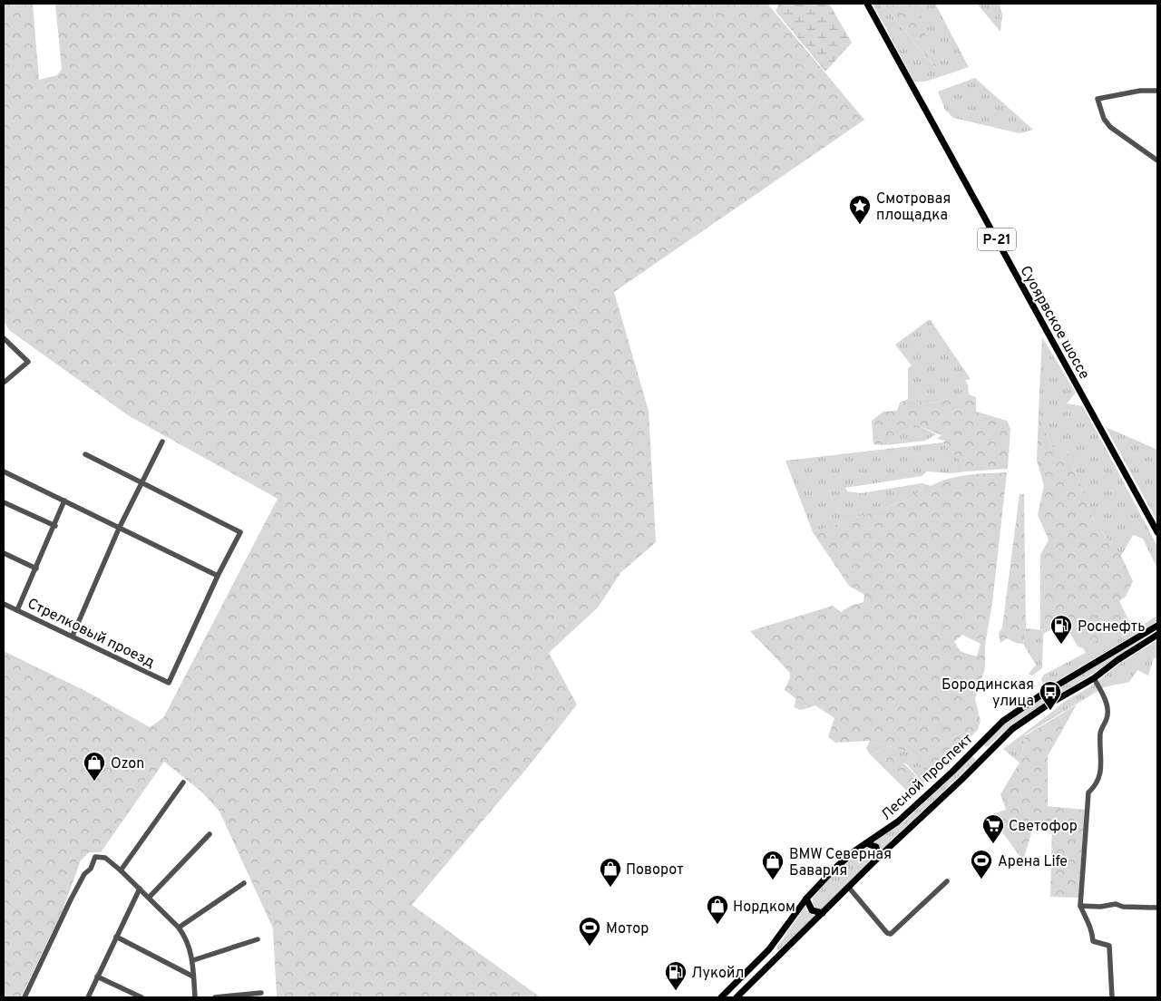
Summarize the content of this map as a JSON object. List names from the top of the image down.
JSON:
{
  "streets": {
    "main road": ["Р-21", "Суоярвское шоссе", "Лесной проспект"],
    "street": ["Стрелковый проезд"]
  },
  "places": {
    "place": ["Смотровая площадка"],
    "fuel station": ["Роснефть", "Лукойл"],
    "bus stop": ["Бородинская улица"],
    "shop": [
      "Ozon",
      "BMW Северная Бавария",
      "Поворот",
      "Нордком"
    ],
    "supermarket": ["Светофор"],
    "sports": ["Арена Life", "Мотор"]
  }
}
